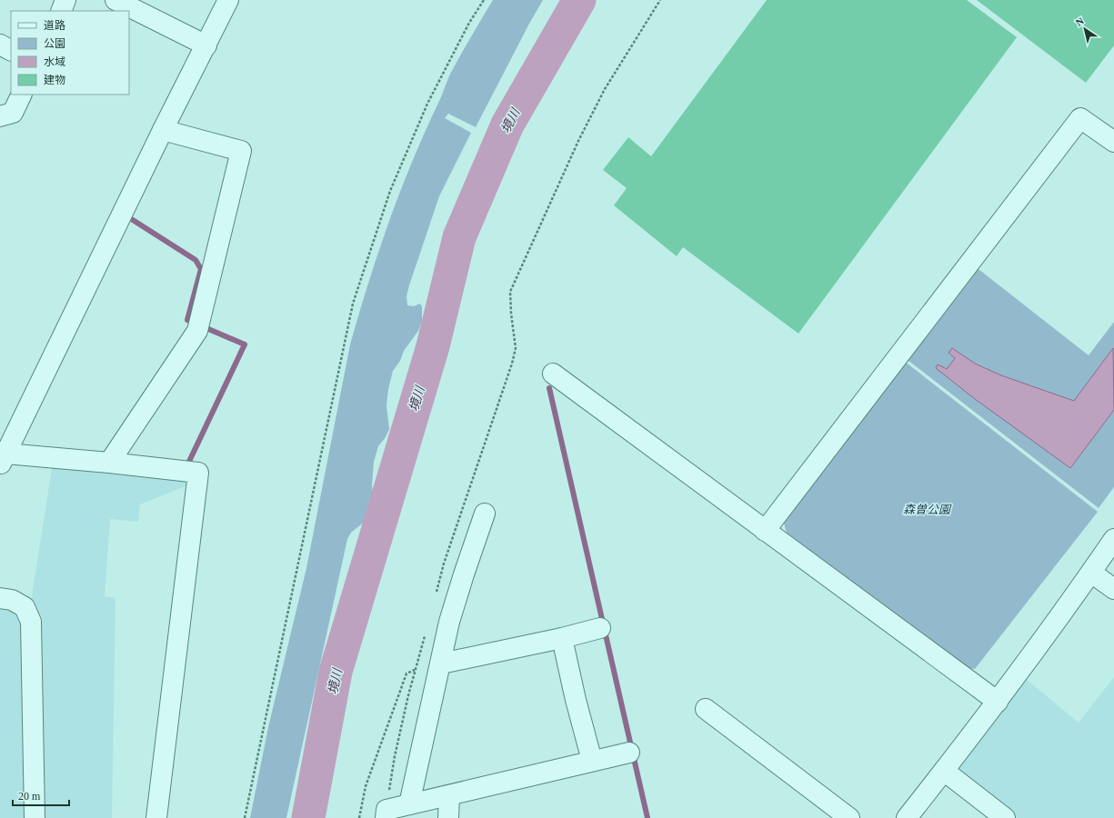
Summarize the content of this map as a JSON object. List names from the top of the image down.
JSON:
{
  "water": ["境川"],
  "parks": ["森曽公園"],
  "legend": [
    "道路",
    "公園",
    "水域",
    "建物"
  ],
  "scale_bar": "20 m",
  "north": "top left"
}
